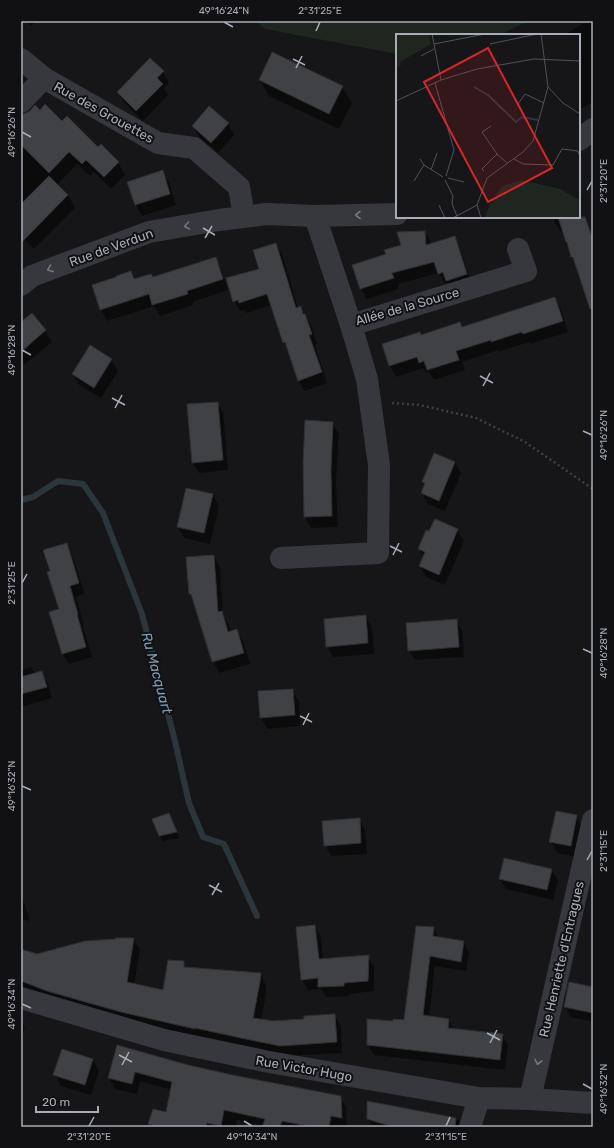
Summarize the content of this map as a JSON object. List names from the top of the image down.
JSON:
{
  "streets": {
    "street": [
      "Rue des Grouettes",
      "Rue de Verdun",
      "Allée de la Source",
      "Rue Henriette d'Entragues",
      "Rue Victor Hugo"
    ]
  },
  "crossings": [
    ["Rue des Grouettes", "Rue de Verdun"],
    ["Rue de Verdun", "Allée de la Source"],
    ["Rue Henriette d'Entragues", "Rue Victor Hugo"]
  ],
  "one_way": ["Rue de Verdun", "Rue Henriette d'Entragues"],
  "water": ["Ru Macquart"],
  "scale_bar": "20 m",
  "coordinates": [
    "49°16'24\"N",
    "2°31'25\"E",
    "49°16'26\"N",
    "2°31'20\"E",
    "49°16'28\"N",
    "49°16'32\"N",
    "2°31'15\"E",
    "49°16'34\"N"
  ]
}
